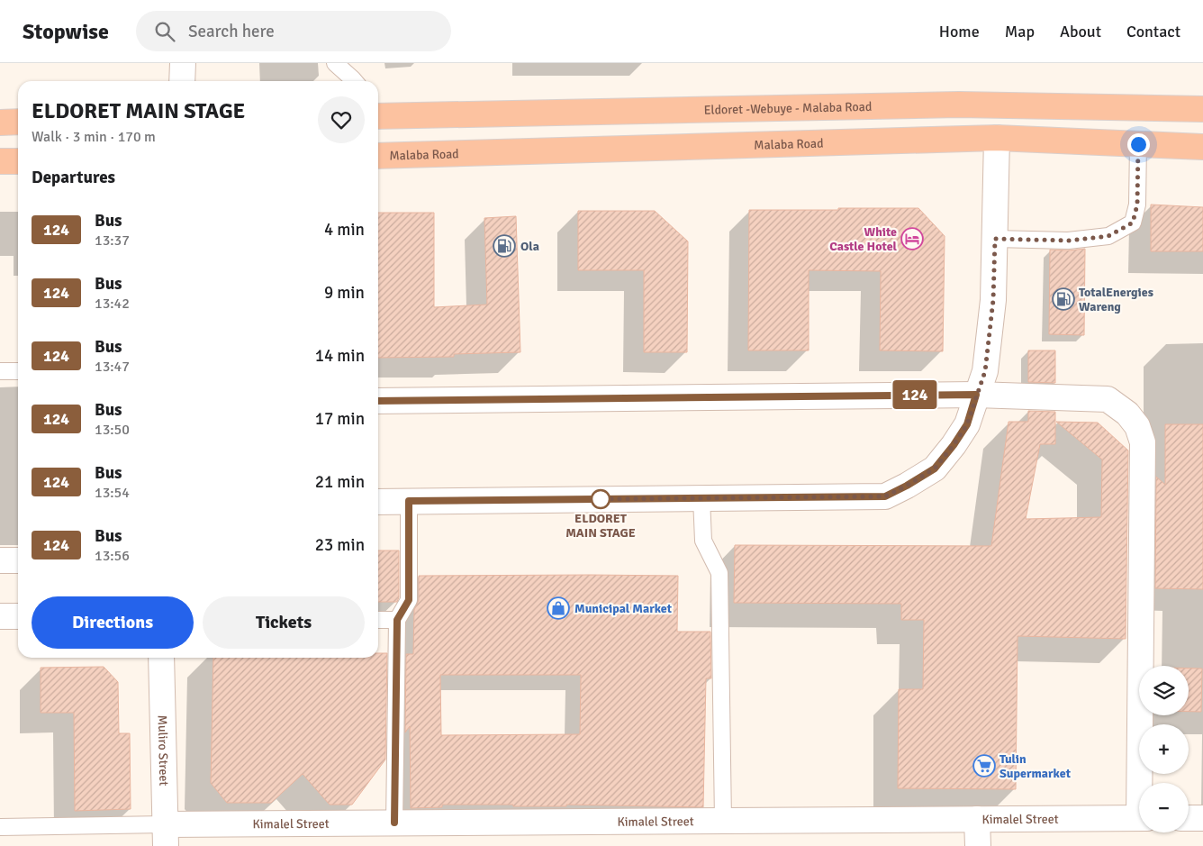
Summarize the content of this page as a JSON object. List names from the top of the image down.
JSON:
{
  "streets": {
    "highway": ["Eldoret -Webuye - Malaba Road", "Malaba Road"],
    "street": ["Muliro Street", "Kimalel Street"]
  },
  "crossings": [
    ["Muliro Street", "Kimalel Street"]
  ],
  "places": {
    "hotel": ["White Castle Hotel"],
    "fuel station": ["Ola", "TotalEnergies Wareng"],
    "other": ["ELDORET MAIN STAGE"],
    "shop": ["Municipal Market"],
    "supermarket": ["Tulin Supermarket"]
  },
  "lines": ["bus line 124"],
  "page": {
    "header": "Stopwise",
    "search": "Search here",
    "nav": [
      "Home",
      "Map",
      "About",
      "Contact"
    ],
    "on_map": "124",
    "heading": [
      ["ELDORET MAIN STAGE", "Walk · 3 min · 170 m"],
      "Departures"
    ],
    "list": [
      {
        "mark": "124",
        "name": "Bus",
        "note": "13:37",
        "value": "4 min"
      },
      {
        "mark": "124",
        "name": "Bus",
        "note": "13:42",
        "value": "9 min"
      },
      {
        "mark": "124",
        "name": "Bus",
        "note": "13:47",
        "value": "14 min"
      },
      {
        "mark": "124",
        "name": "Bus",
        "note": "13:50",
        "value": "17 min"
      },
      {
        "mark": "124",
        "name": "Bus",
        "note": "13:54",
        "value": "21 min"
      },
      {
        "mark": "124",
        "name": "Bus",
        "note": "13:56",
        "value": "23 min"
      }
    ],
    "buttons": ["Directions", "Tickets"],
    "map_buttons": ["+", "−"]
  }
}
